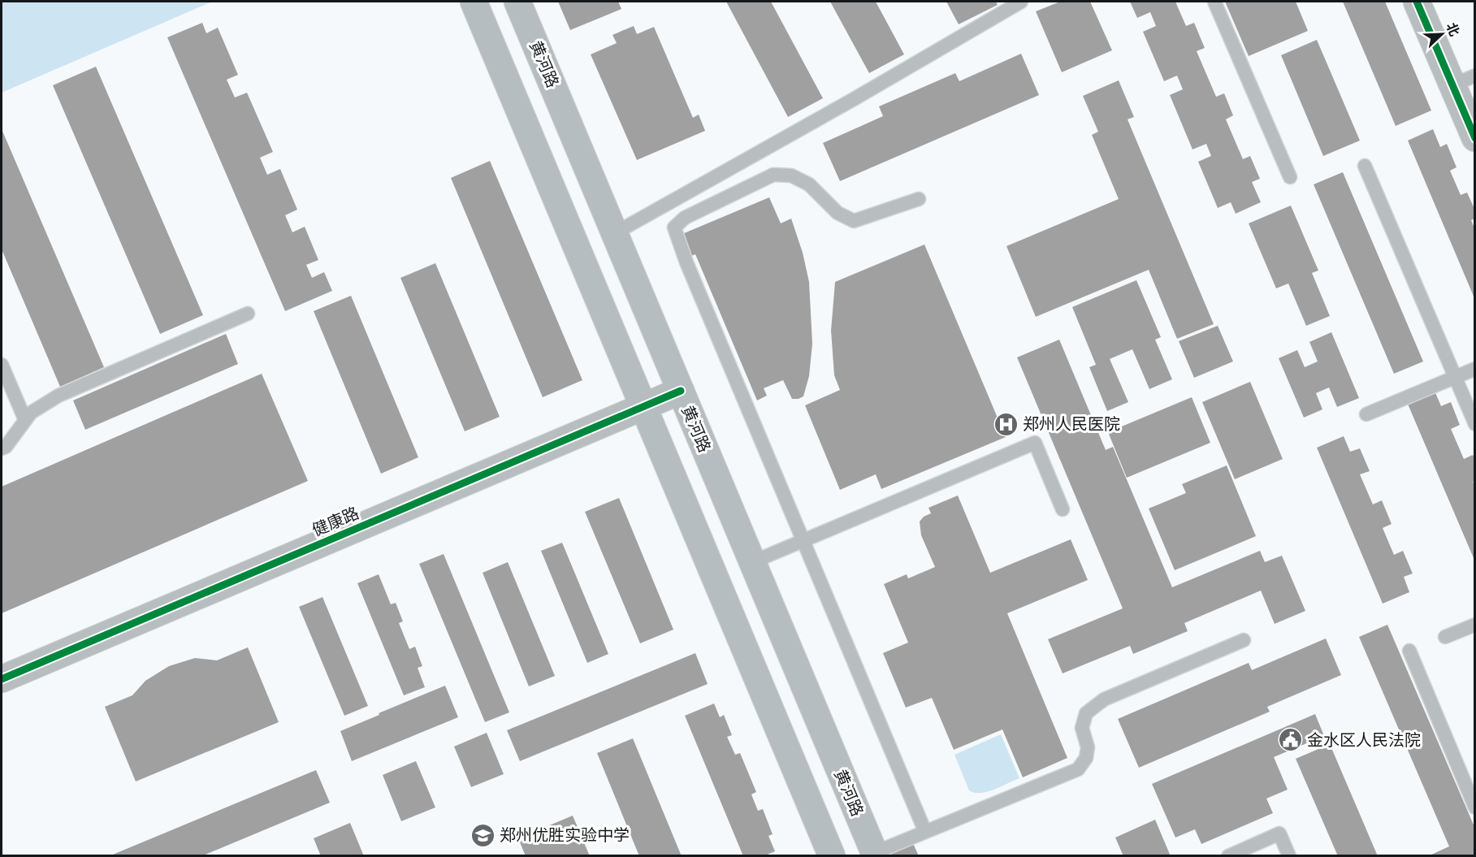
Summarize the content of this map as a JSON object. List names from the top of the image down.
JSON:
{
  "streets": {
    "main road": ["黄河路"],
    "street": ["健康路"]
  },
  "crossings": [
    ["黄河路", "健康路"]
  ],
  "places": {
    "hospital": ["郑州人民医院"],
    "public building": ["金水区人民法院"],
    "school or university": ["郑州优胜实验中学"]
  },
  "north": "top right"
}
